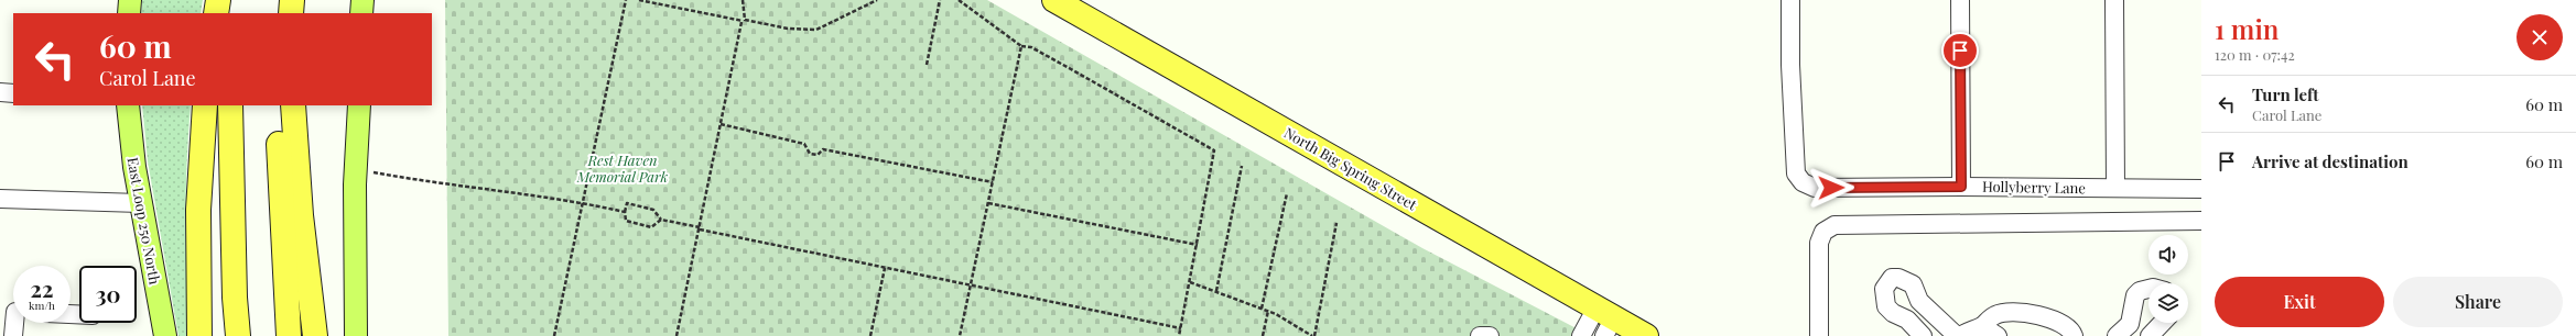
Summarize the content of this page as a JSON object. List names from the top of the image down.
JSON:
{
  "streets": {
    "highway": ["North Big Spring Street"],
    "main road": ["East Loop 250 North"],
    "street": ["Hollyberry Lane"]
  },
  "parks": ["Rest Haven Memorial Park"],
  "page": {
    "heading": ["1 min", "120 m · 07:42"],
    "turn": ["60 m", "Carol Lane"],
    "list": [
      {
        "name": "Turn left",
        "note": "Carol Lane",
        "value": "60 m"
      },
      {
        "name": "Arrive at destination",
        "value": "60 m"
      }
    ],
    "speed": "22 km/h",
    "limit": "30",
    "buttons": ["Exit", "Share"]
  }
}
